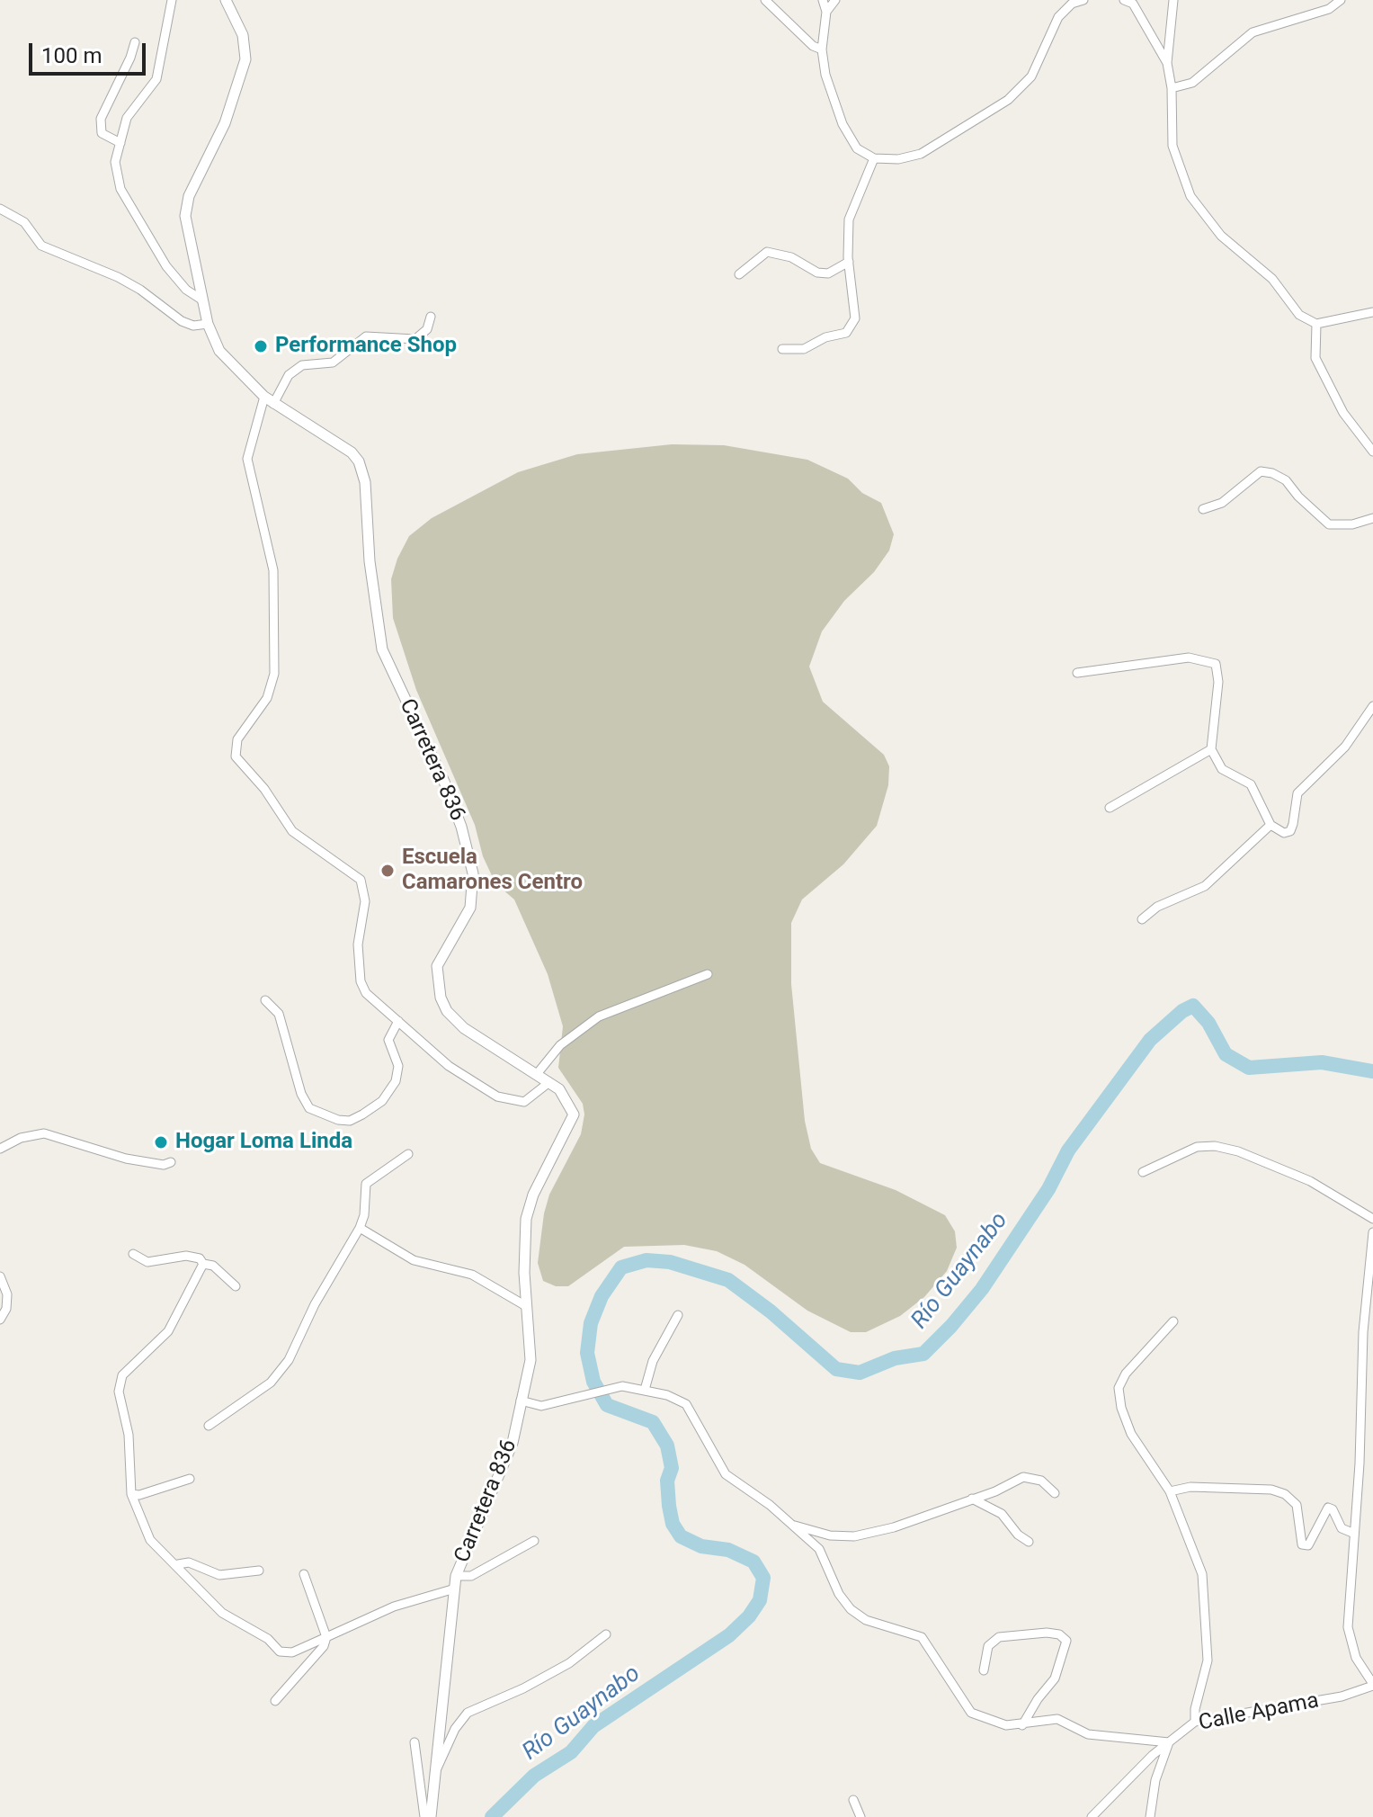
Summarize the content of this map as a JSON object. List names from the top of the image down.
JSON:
{
  "streets": {
    "street": ["Carretera 836", "Calle Apama"]
  },
  "water": ["Río Guaynabo"],
  "places": ["Performance Shop", "Escuela Camarones Centro", "Hogar Loma Linda"],
  "scale_bar": "100 m"
}
